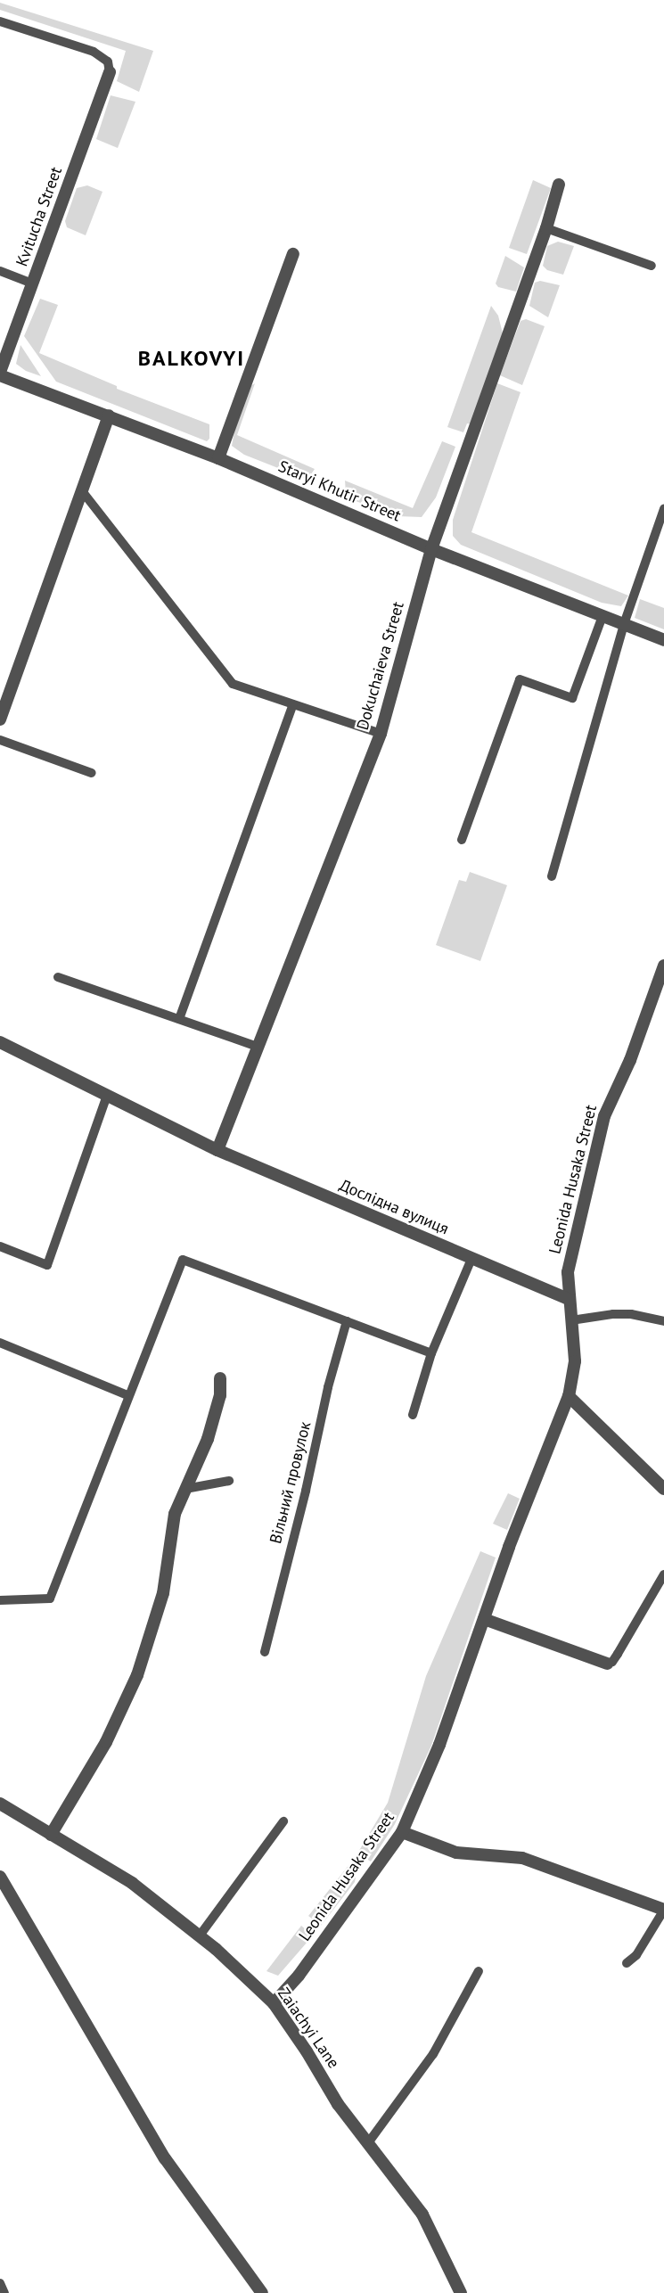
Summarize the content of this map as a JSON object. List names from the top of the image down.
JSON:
{
  "streets": {
    "street": [
      "Kvitucha Street",
      "Staryi Khutir Street",
      "Dokuchaieva Street",
      "Leonida Husaka Street",
      "Дослідна вулиця",
      "Zaiachyi Lane"
    ],
    "lane": ["Вільний провулок"]
  },
  "crossings": [
    ["Kvitucha Street", "Staryi Khutir Street"],
    ["Staryi Khutir Street", "Dokuchaieva Street"],
    ["Dokuchaieva Street", "Дослідна вулиця"],
    ["Leonida Husaka Street", "Дослідна вулиця"],
    ["Leonida Husaka Street", "Zaiachyi Lane"]
  ],
  "districts": ["BALKOVYI"]
}
